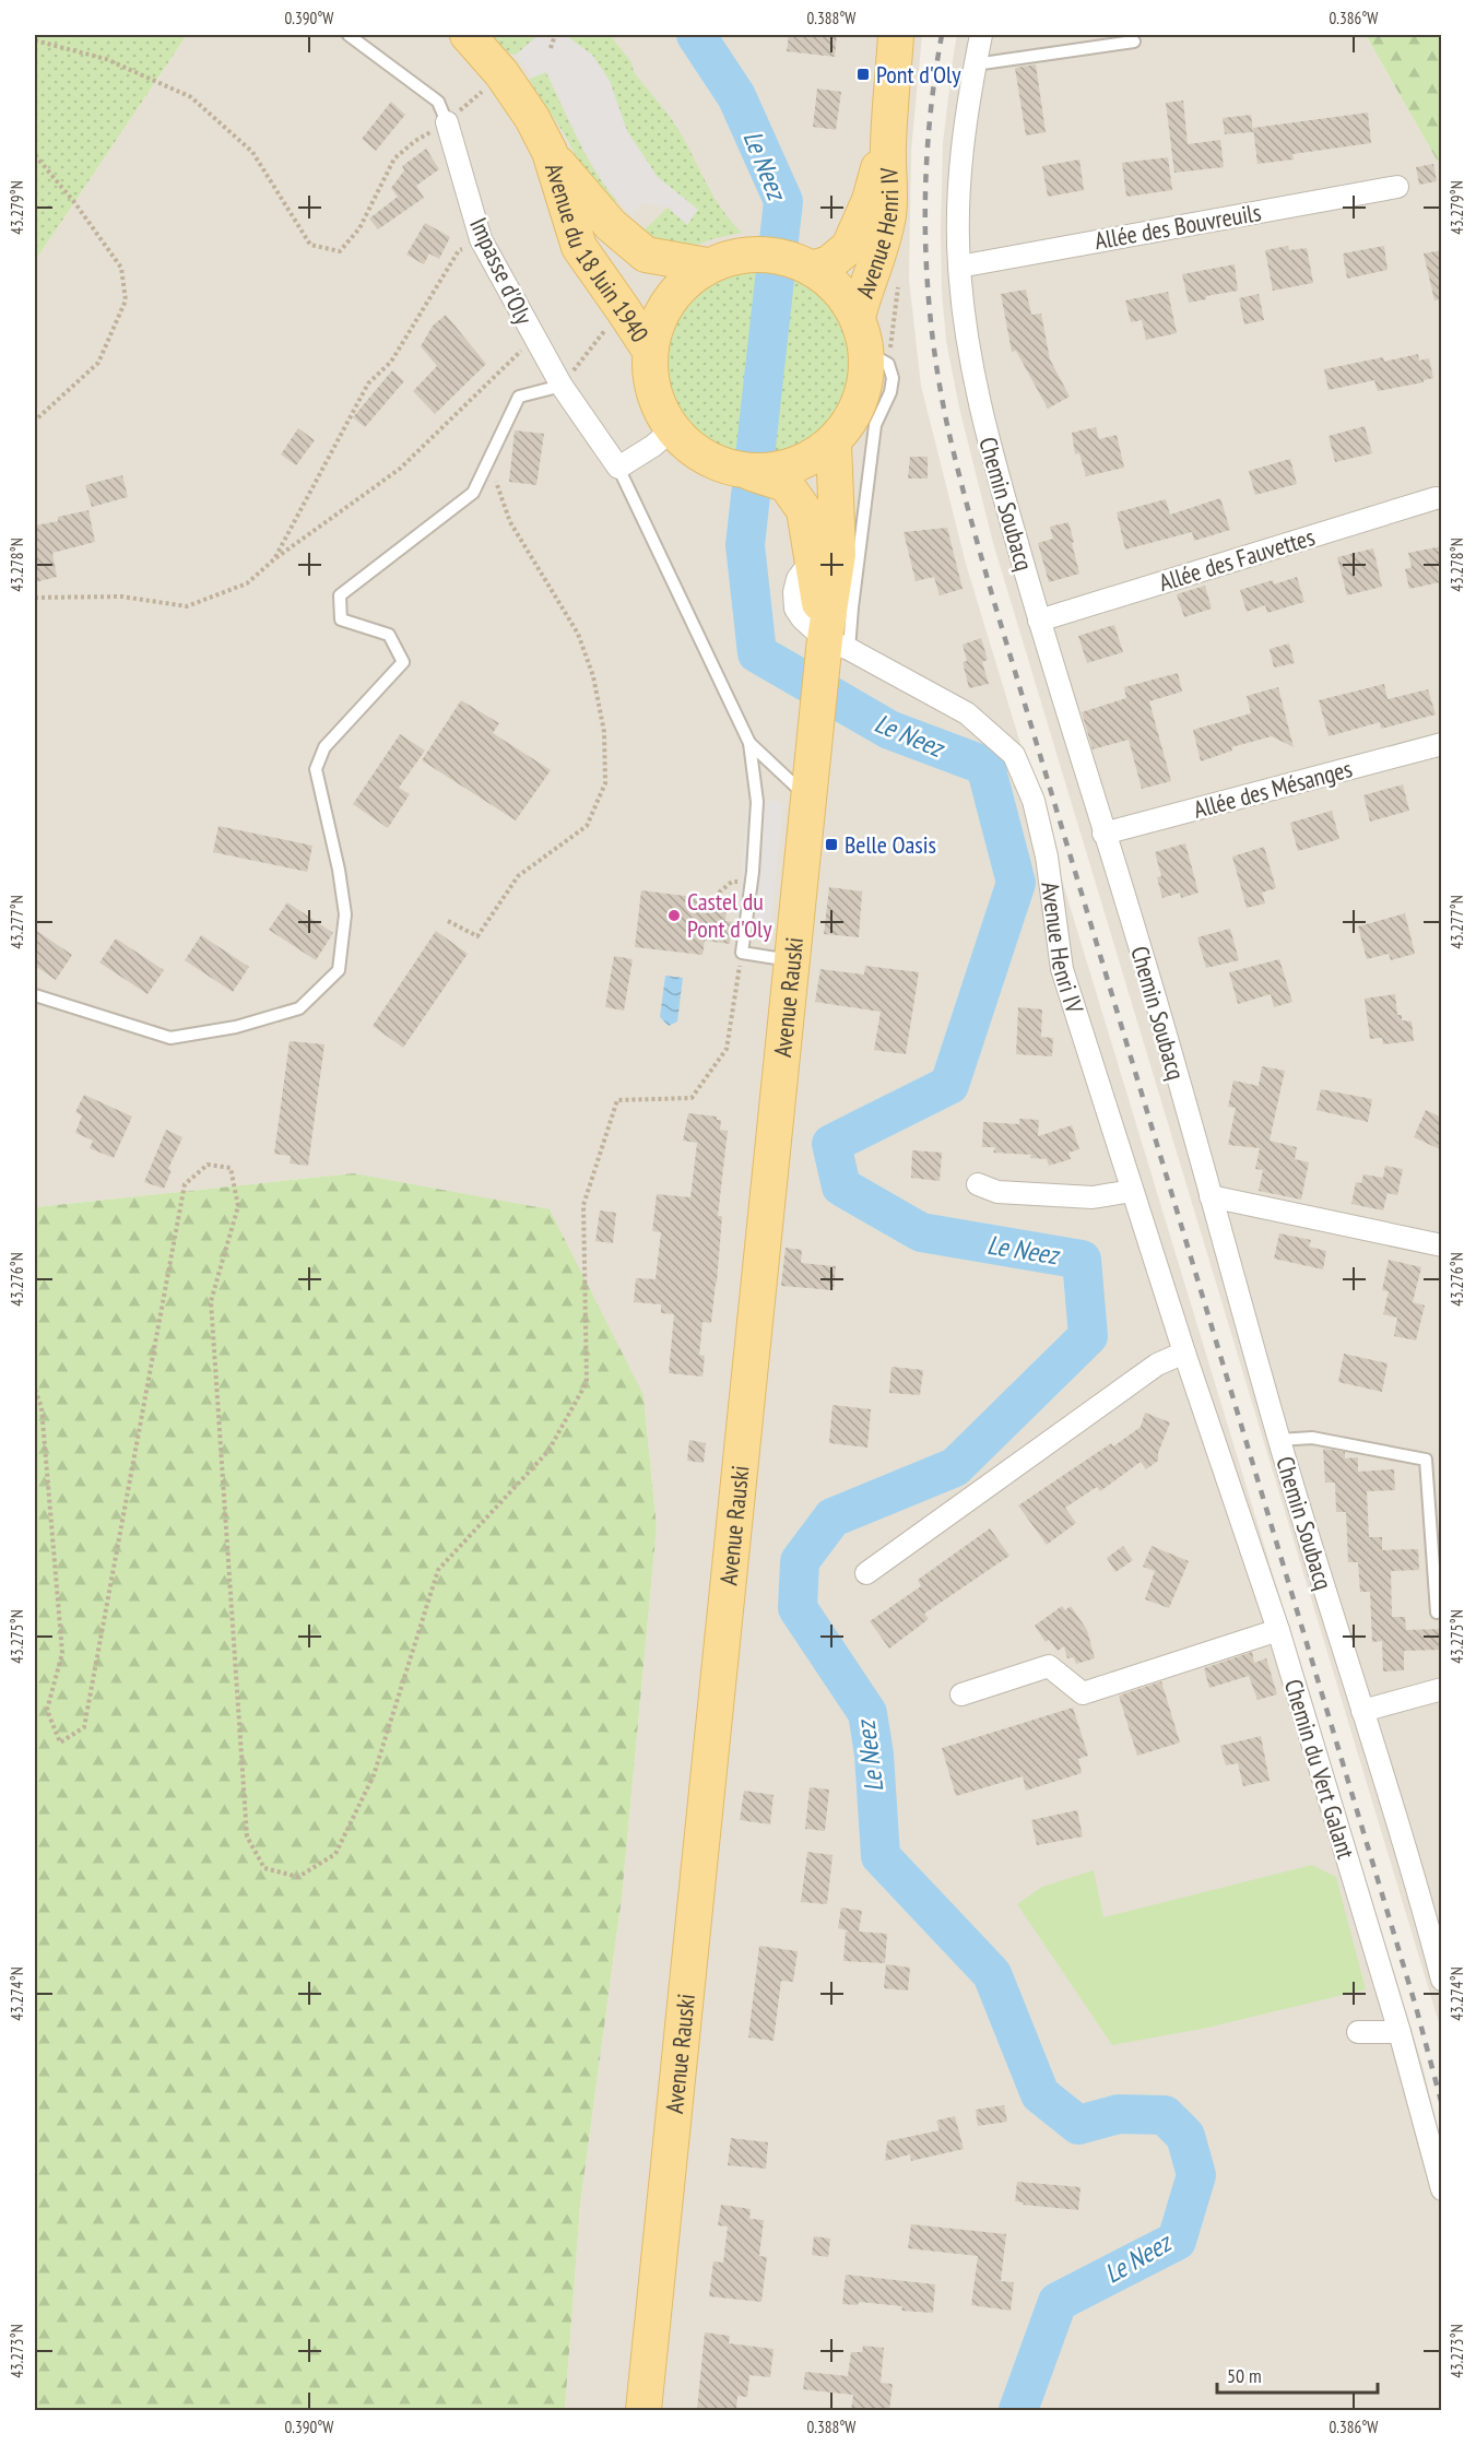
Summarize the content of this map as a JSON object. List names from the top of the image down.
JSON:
{
  "streets": {
    "main road": ["Avenue Henri IV", "Avenue du 18 Juin 1940", "Avenue Rauski"],
    "street": [
      "Allée des Bouvreuils",
      "Impasse d'Oly",
      "Chemin Soubacq",
      "Allée des Fauvettes",
      "Allée des Mésanges",
      "Chemin du Vert Galant"
    ]
  },
  "crossings": [
    ["Allée des Bouvreuils", "Chemin Soubacq"],
    ["Avenue Henri IV", "Avenue du 18 Juin 1940"],
    ["Avenue Henri IV", "Avenue Rauski"],
    ["Avenue Henri IV", "Chemin du Vert Galant"],
    ["Avenue du 18 Juin 1940", "Avenue Rauski"],
    ["Chemin Soubacq", "Allée des Fauvettes"],
    ["Chemin Soubacq", "Allée des Mésanges"]
  ],
  "water": ["Le Neez"],
  "places": {
    "transit": ["Pont d'Oly", "Belle Oasis"],
    "other": ["Castel du Pont d'Oly"]
  },
  "scale_bar": "50 m",
  "coordinates": [
    "0.390°W",
    "0.388°W",
    "0.386°W",
    "43.279°N",
    "43.278°N",
    "43.277°N",
    "43.276°N",
    "43.275°N",
    "43.274°N",
    "43.273°N"
  ]
}
